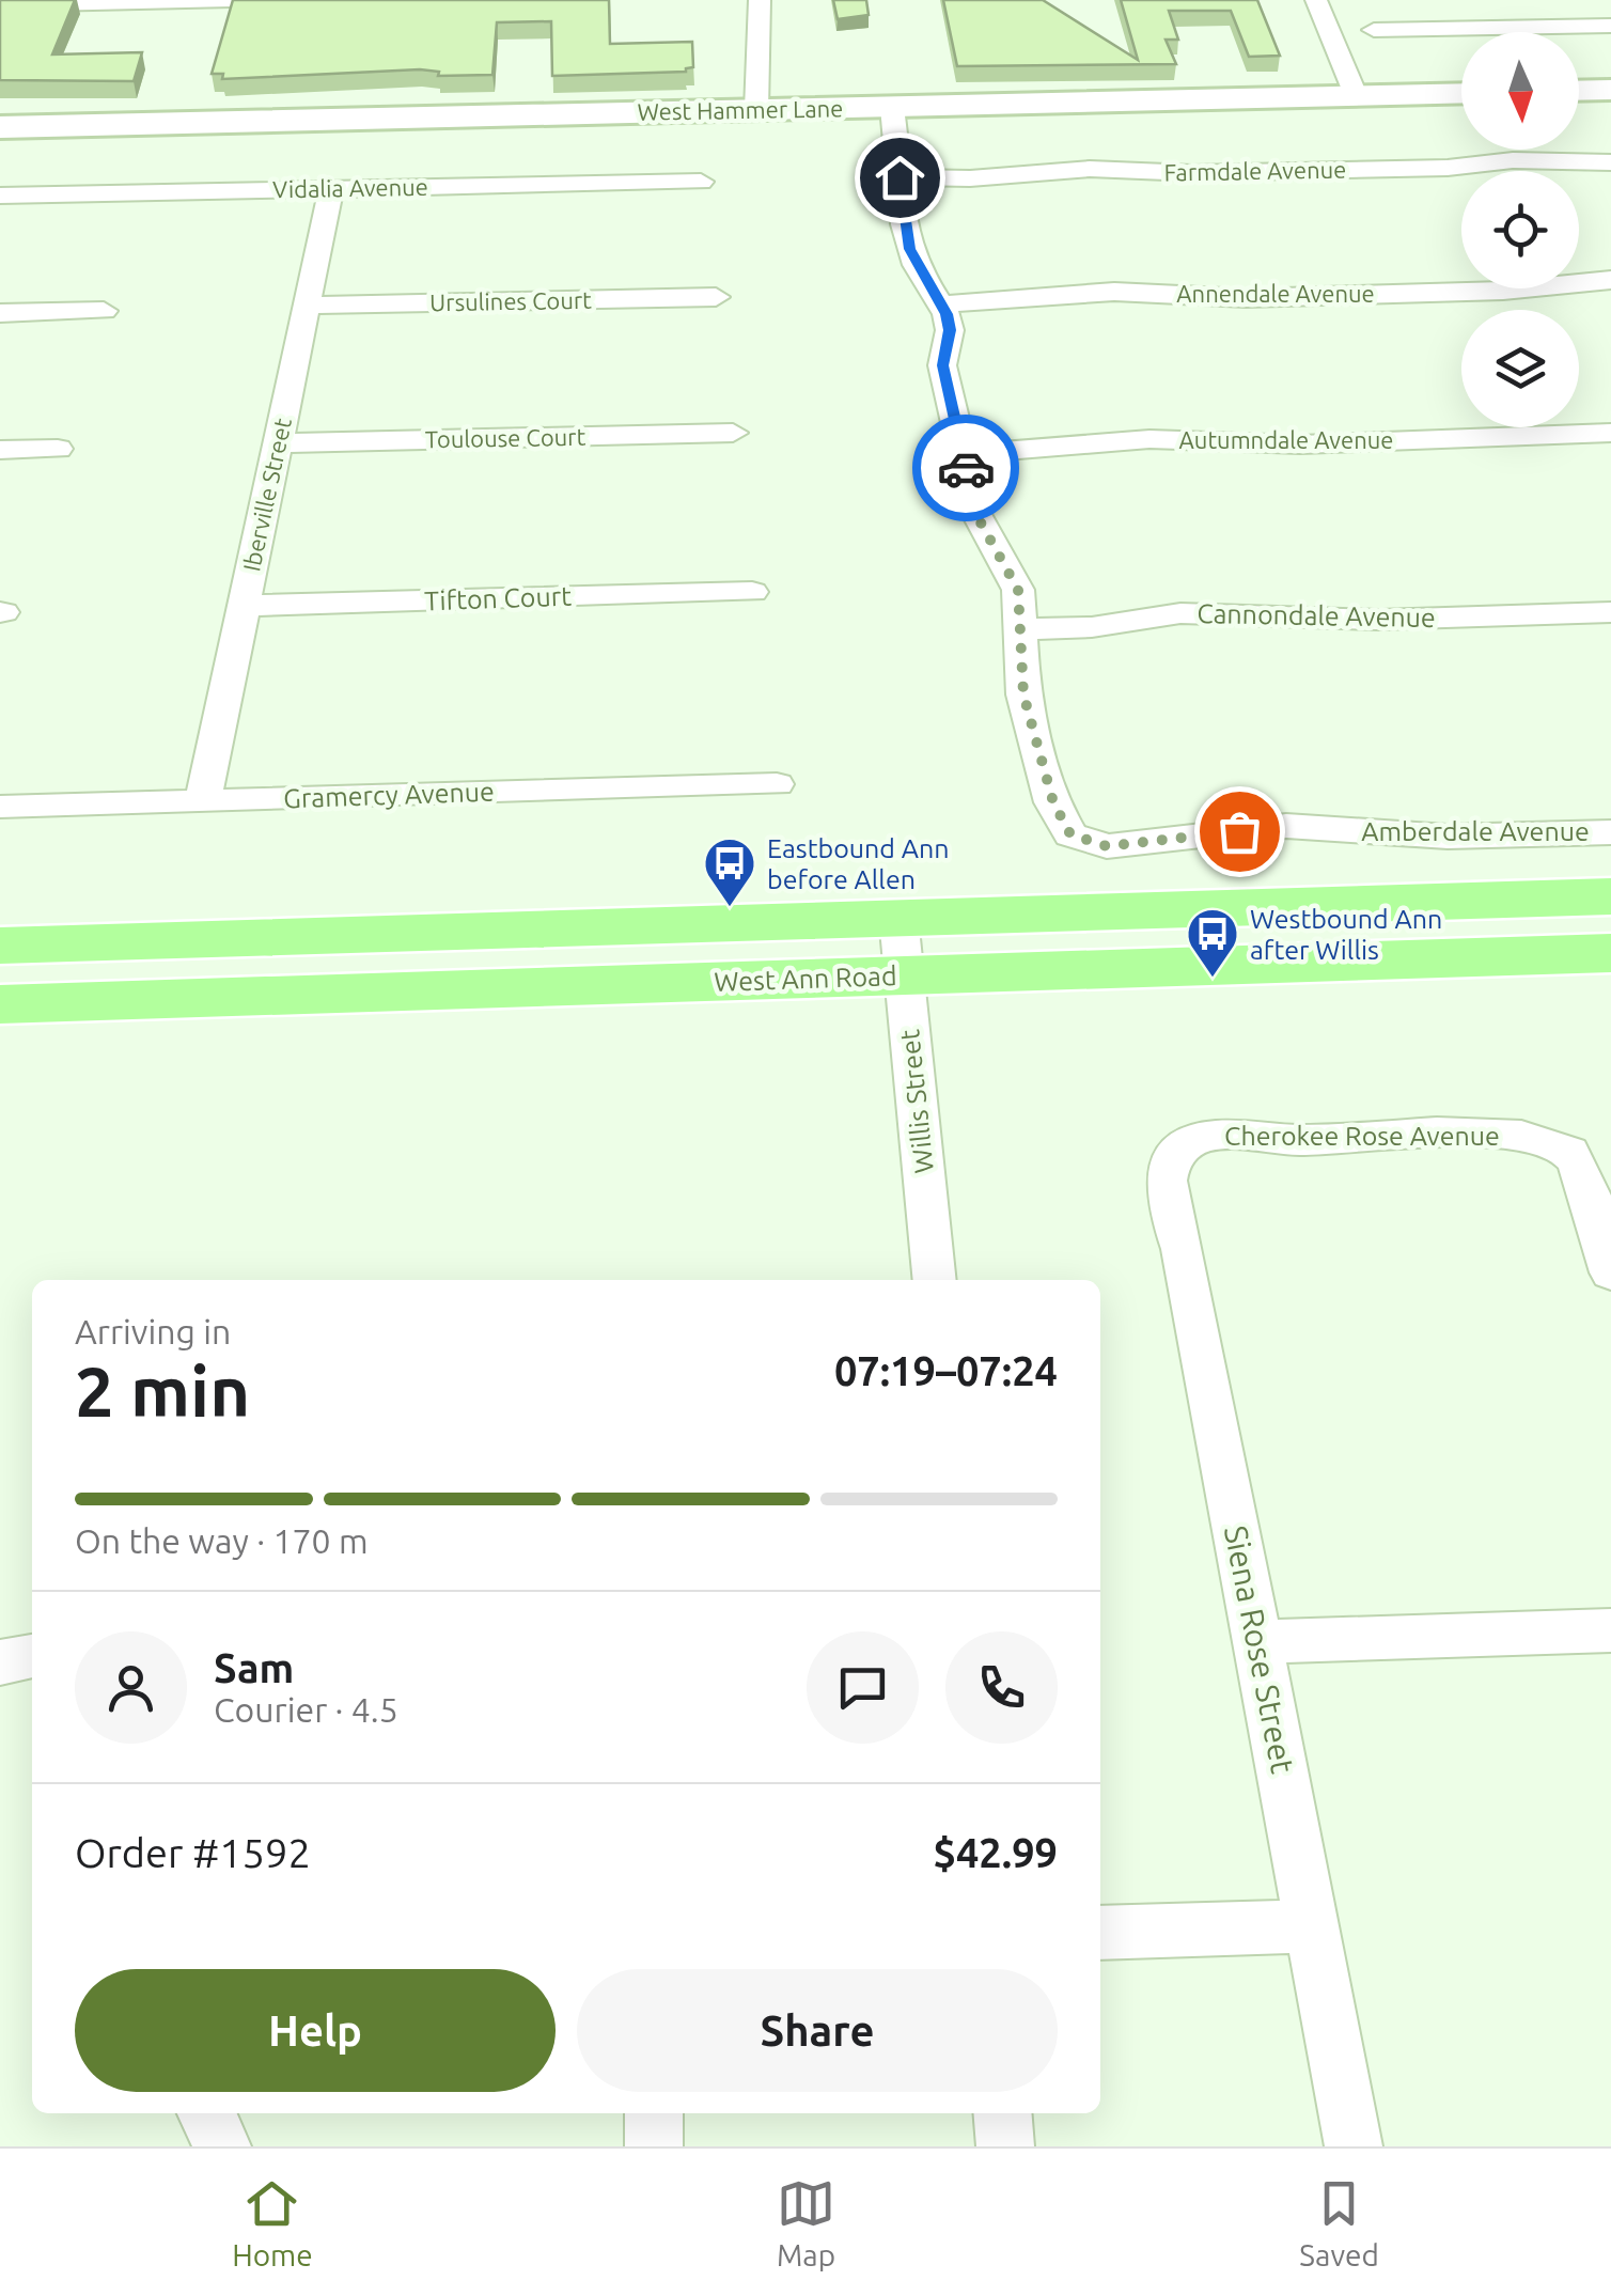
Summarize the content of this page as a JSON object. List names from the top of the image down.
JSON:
{
  "streets": {
    "main road": ["West Ann Road"],
    "street": [
      "West Hammer Lane",
      "Farmdale Avenue",
      "Vidalia Avenue",
      "Annendale Avenue",
      "Ursulines Court",
      "Toulouse Court",
      "Autumndale Avenue",
      "Iberville Street",
      "Tifton Court",
      "Cannondale Avenue",
      "Gramercy Avenue",
      "Amberdale Avenue",
      "Willis Street",
      "Cherokee Rose Avenue",
      "Siena Rose Street"
    ]
  },
  "crossings": [
    ["Vidalia Avenue", "Iberville Street"],
    ["Ursulines Court", "Iberville Street"],
    ["Toulouse Court", "Iberville Street"],
    ["Iberville Street", "Tifton Court"],
    ["Iberville Street", "Gramercy Avenue"],
    ["Cannondale Avenue", "Amberdale Avenue"],
    ["West Ann Road", "Willis Street"],
    ["Cherokee Rose Avenue", "Siena Rose Street"]
  ],
  "places": {
    "bus stop": ["Eastbound Ann before Allen", "Westbound Ann after Willis"]
  },
  "north": "bottom",
  "page": {
    "heading": ["2 min", "Arriving in", "07:19–07:24"],
    "panel": [
      "Sam",
      "Courier · 4.5",
      "Order #1592",
      "$42.99"
    ],
    "bar": "On the way · 170 m",
    "buttons": ["Help", "Share"],
    "tabs": ["Home", "Map", "Saved"]
  }
}
